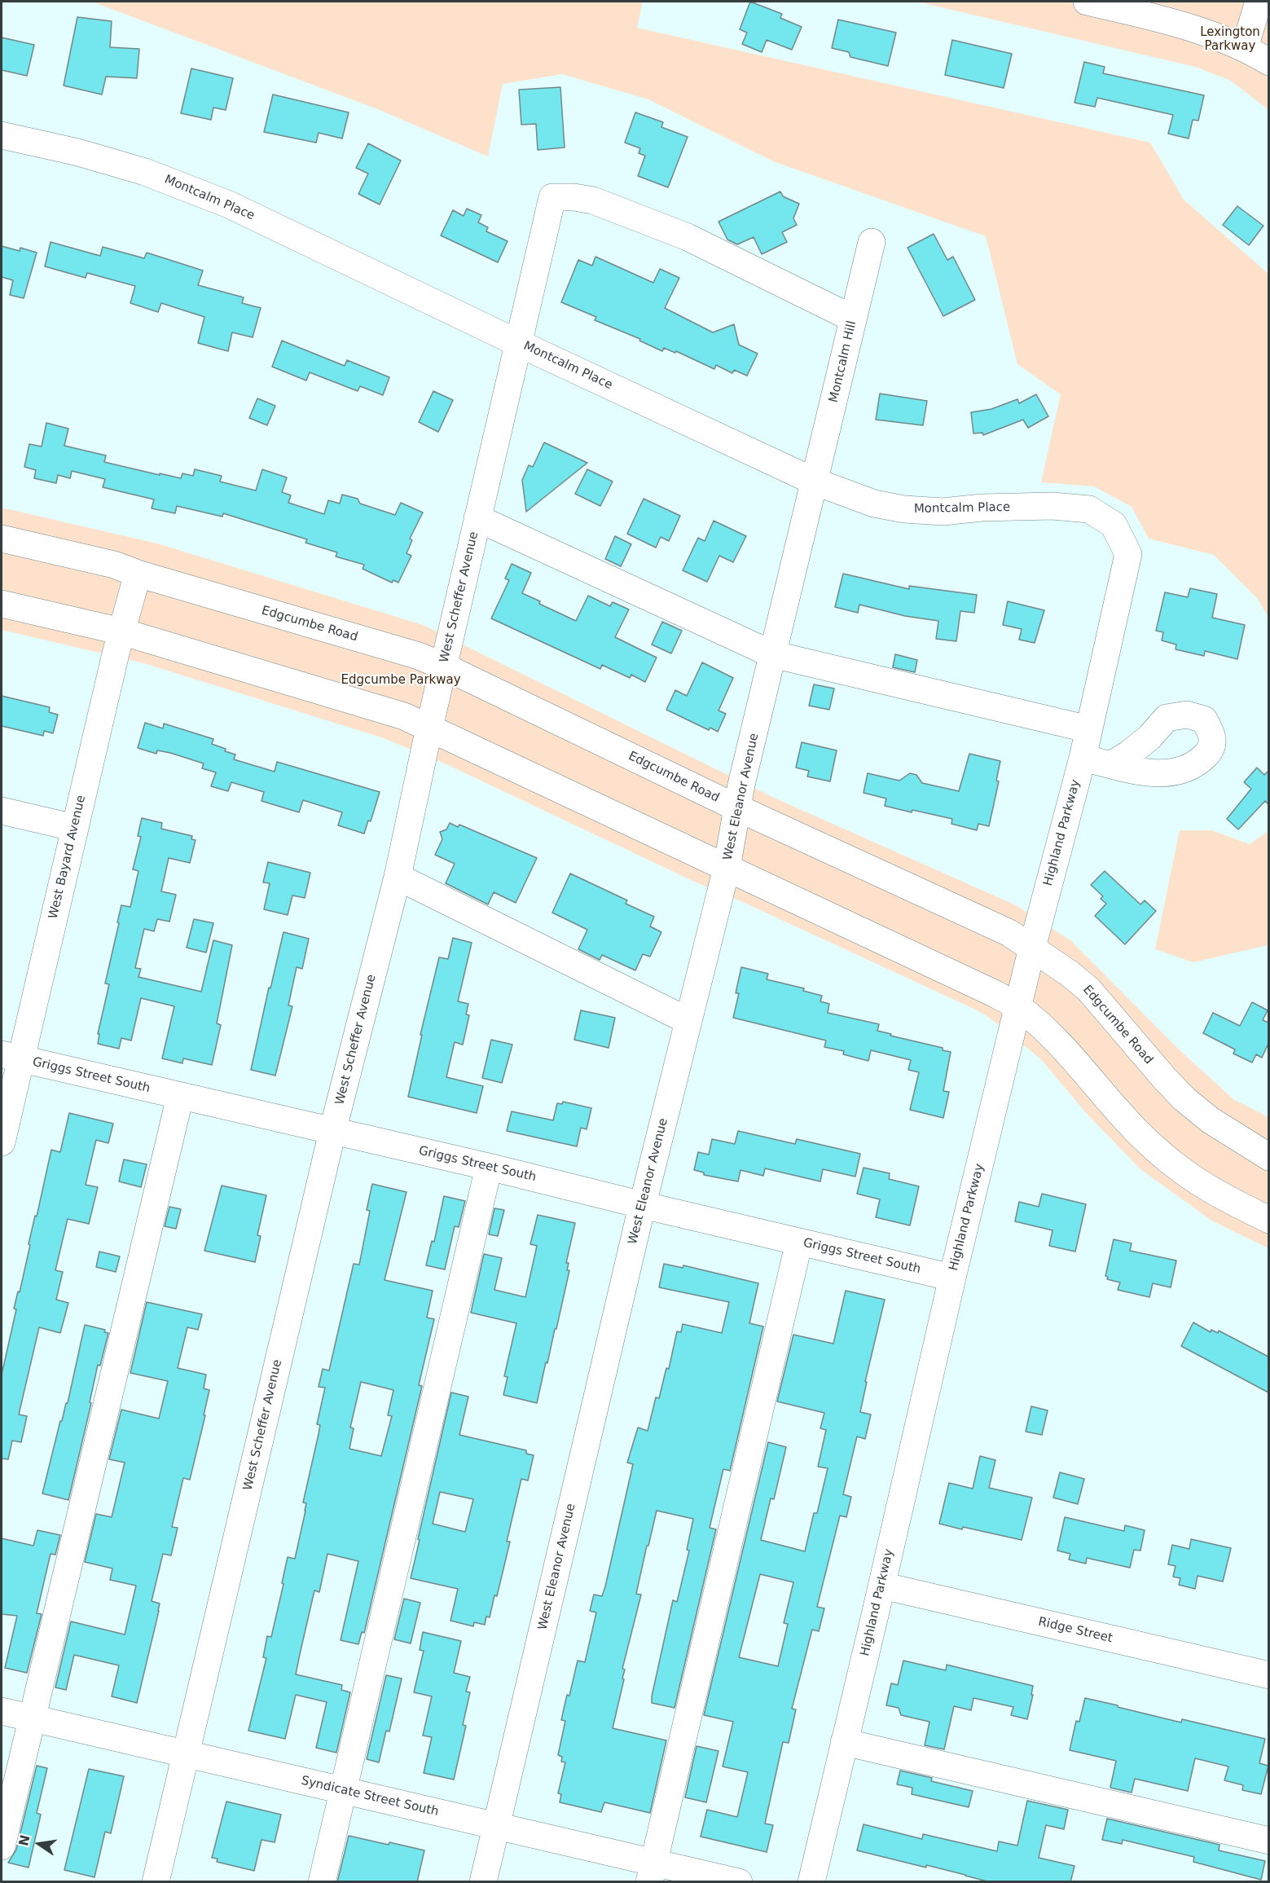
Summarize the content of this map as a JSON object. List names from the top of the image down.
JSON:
{
  "streets": {
    "street": [
      "Montcalm Place",
      "Montcalm Hill",
      "West Scheffer Avenue",
      "Edgcumbe Road",
      "West Eleanor Avenue",
      "Highland Parkway",
      "West Bayard Avenue",
      "Griggs Street South",
      "Ridge Street",
      "Syndicate Street South"
    ]
  },
  "crossings": [
    ["Montcalm Place", "Montcalm Hill"],
    ["Montcalm Place", "West Scheffer Avenue"],
    ["Montcalm Place", "West Eleanor Avenue"],
    ["Montcalm Place", "Highland Parkway"],
    ["Montcalm Hill", "West Scheffer Avenue"],
    ["Montcalm Hill", "West Eleanor Avenue"],
    ["West Scheffer Avenue", "Edgcumbe Road"],
    ["West Scheffer Avenue", "Griggs Street South"],
    ["West Scheffer Avenue", "Syndicate Street South"],
    ["Edgcumbe Road", "West Eleanor Avenue"],
    ["Edgcumbe Road", "Highland Parkway"],
    ["Edgcumbe Road", "West Bayard Avenue"],
    ["West Eleanor Avenue", "Griggs Street South"],
    ["West Eleanor Avenue", "Syndicate Street South"],
    ["Highland Parkway", "Griggs Street South"],
    ["Highland Parkway", "Ridge Street"],
    ["West Bayard Avenue", "Griggs Street South"]
  ],
  "parks": ["Lexington Parkway", "Edgcumbe Parkway"],
  "north": "left"
}
